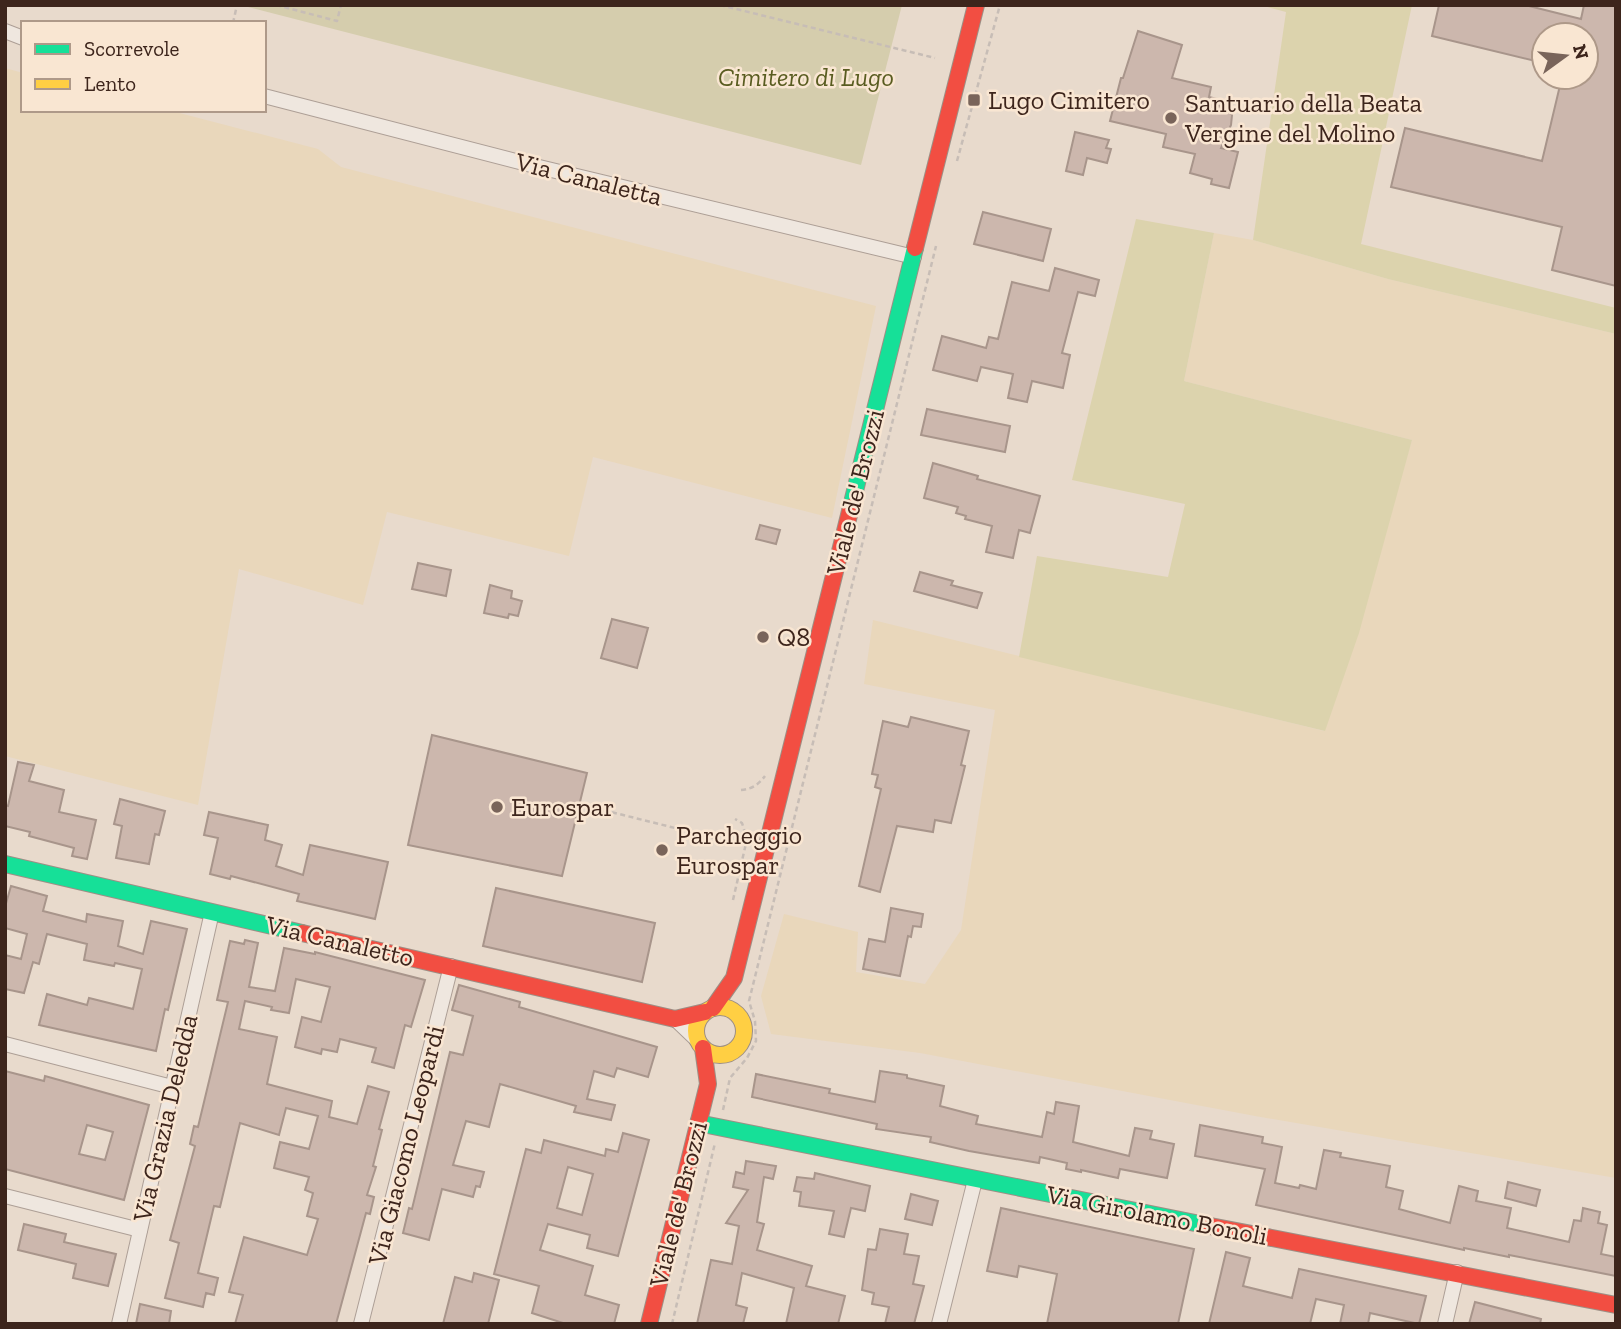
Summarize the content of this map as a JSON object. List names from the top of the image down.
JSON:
{
  "streets": {
    "street": [
      "Via Canaletta",
      "Viale de' Brozzi",
      "Via Canaletto",
      "Via Grazia Deledda",
      "Via Giacomo Leopardi",
      "Via Girolamo Bonoli"
    ]
  },
  "crossings": [
    ["Via Canaletta", "Viale de' Brozzi"],
    ["Viale de' Brozzi", "Via Canaletto"],
    ["Viale de' Brozzi", "Via Girolamo Bonoli"],
    ["Via Canaletto", "Via Grazia Deledda"],
    ["Via Canaletto", "Via Giacomo Leopardi"]
  ],
  "parks": ["Cimitero di Lugo"],
  "places": {
    "transit": ["Lugo Cimitero"],
    "other": [
      "Santuario della Beata Vergine del Molino",
      "Q8",
      "Eurospar",
      "Parcheggio Eurospar"
    ]
  },
  "legend": ["Scorrevole", "Lento"],
  "north": "right"
}
